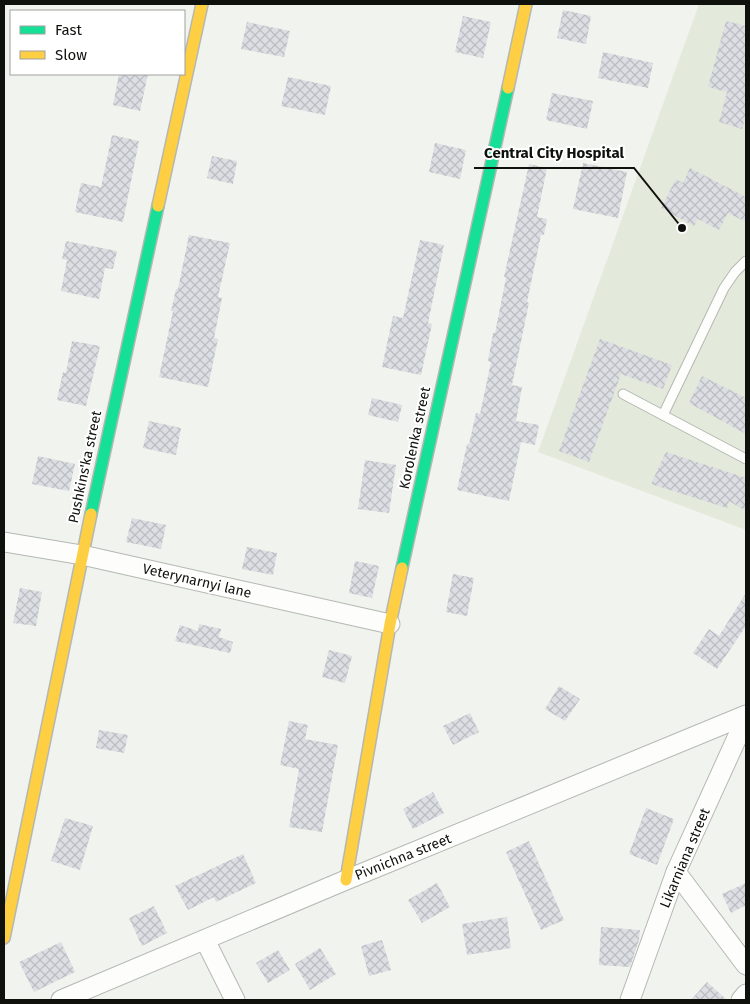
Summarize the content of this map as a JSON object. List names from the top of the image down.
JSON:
{
  "streets": {
    "street": [
      "Korolenka street",
      "Pushkins'ka street",
      "Veterynarnyi lane",
      "Pivnichna street",
      "Likarniana street"
    ]
  },
  "crossings": [
    ["Korolenka street", "Veterynarnyi lane"],
    ["Korolenka street", "Pivnichna street"],
    ["Pushkins'ka street", "Veterynarnyi lane"],
    ["Pivnichna street", "Likarniana street"]
  ],
  "places": ["Central City Hospital"],
  "legend": ["Fast", "Slow"]
}
